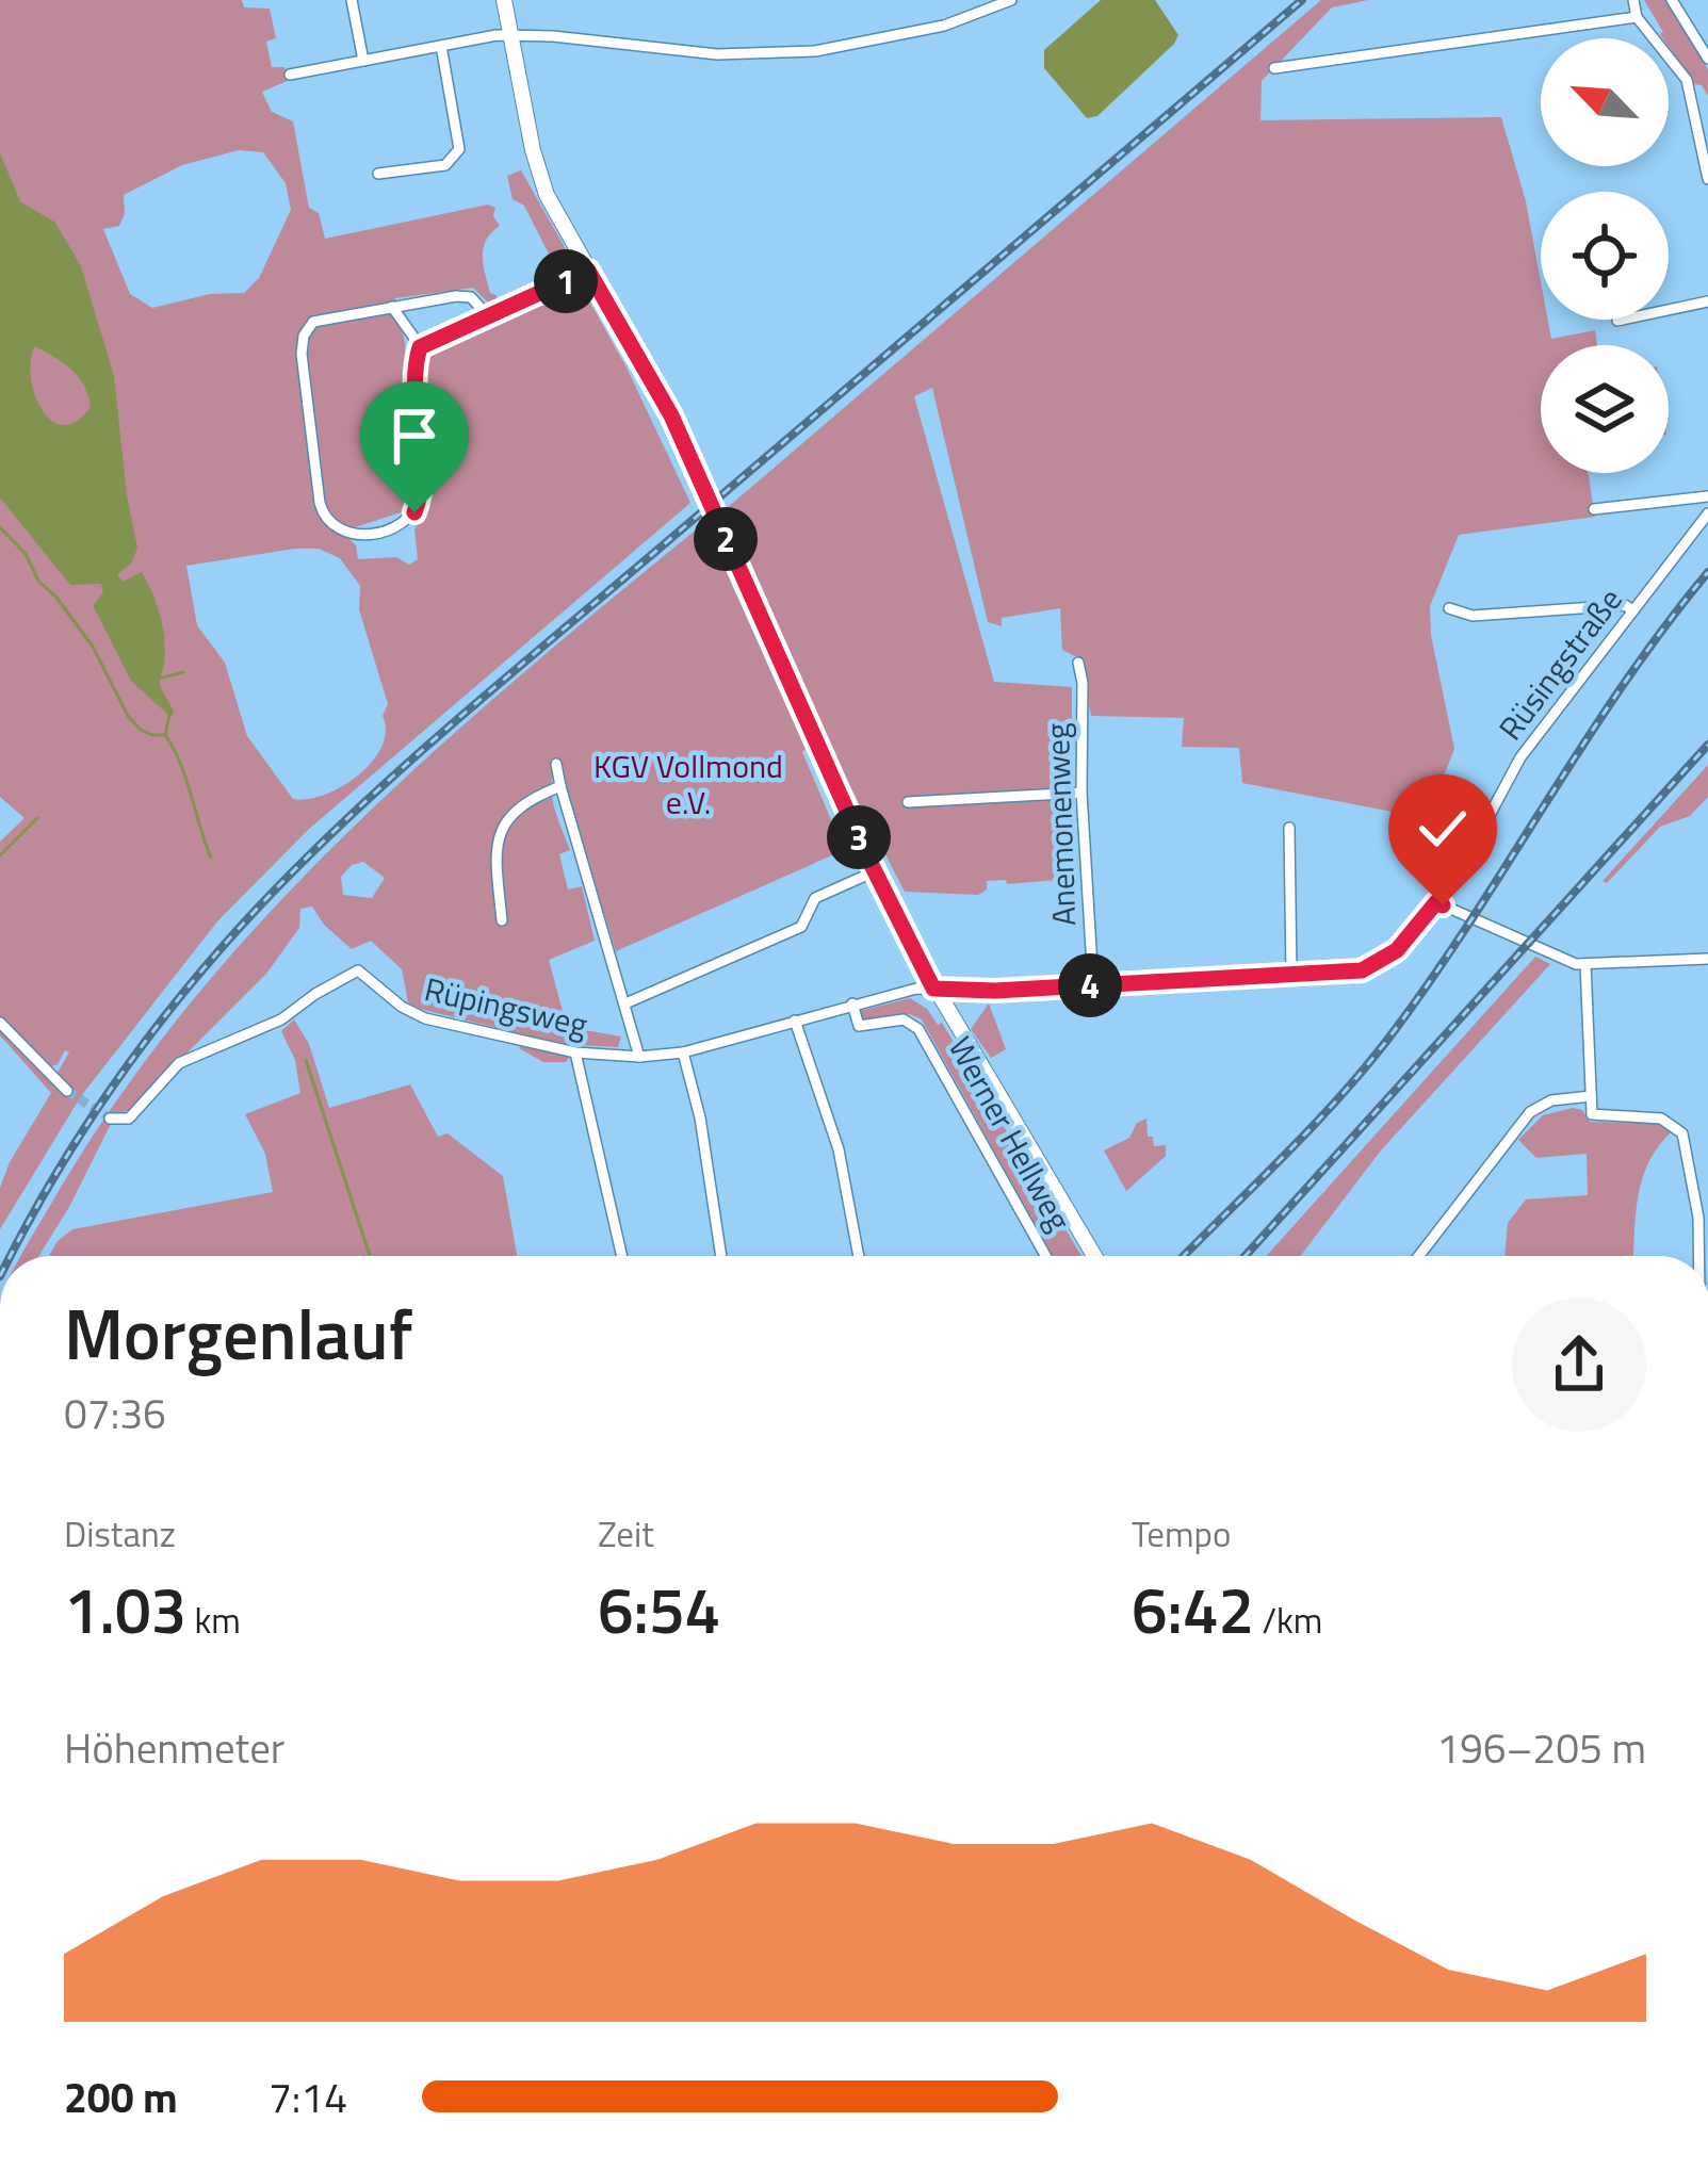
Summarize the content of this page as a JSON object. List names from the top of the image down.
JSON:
{
  "streets": {
    "main road": ["Werner Hellweg"],
    "street": ["Rüsingstraße", "Anemonenweg", "Rüpingsweg"]
  },
  "crossings": [
    ["Rüsingstraße", "Anemonenweg"],
    ["Rüsingstraße", "Rüpingsweg"],
    ["Rüsingstraße", "Werner Hellweg"],
    ["Rüpingsweg", "Werner Hellweg"]
  ],
  "parks": ["KGV Vollmond e.V."],
  "north": "top left",
  "page": {
    "pins": [
      "1",
      "2",
      "3",
      "4"
    ],
    "heading": ["Morgenlauf", "07:36"],
    "stats": [
      ["Distanz", "1.03 km"],
      ["Zeit", "6:54"],
      ["Tempo", "6:42 /km"]
    ],
    "chart": ["Höhenmeter", "196–205 m"],
    "list": [
      {
        "name": "200 m",
        "note": "7:14"
      }
    ]
  }
}
